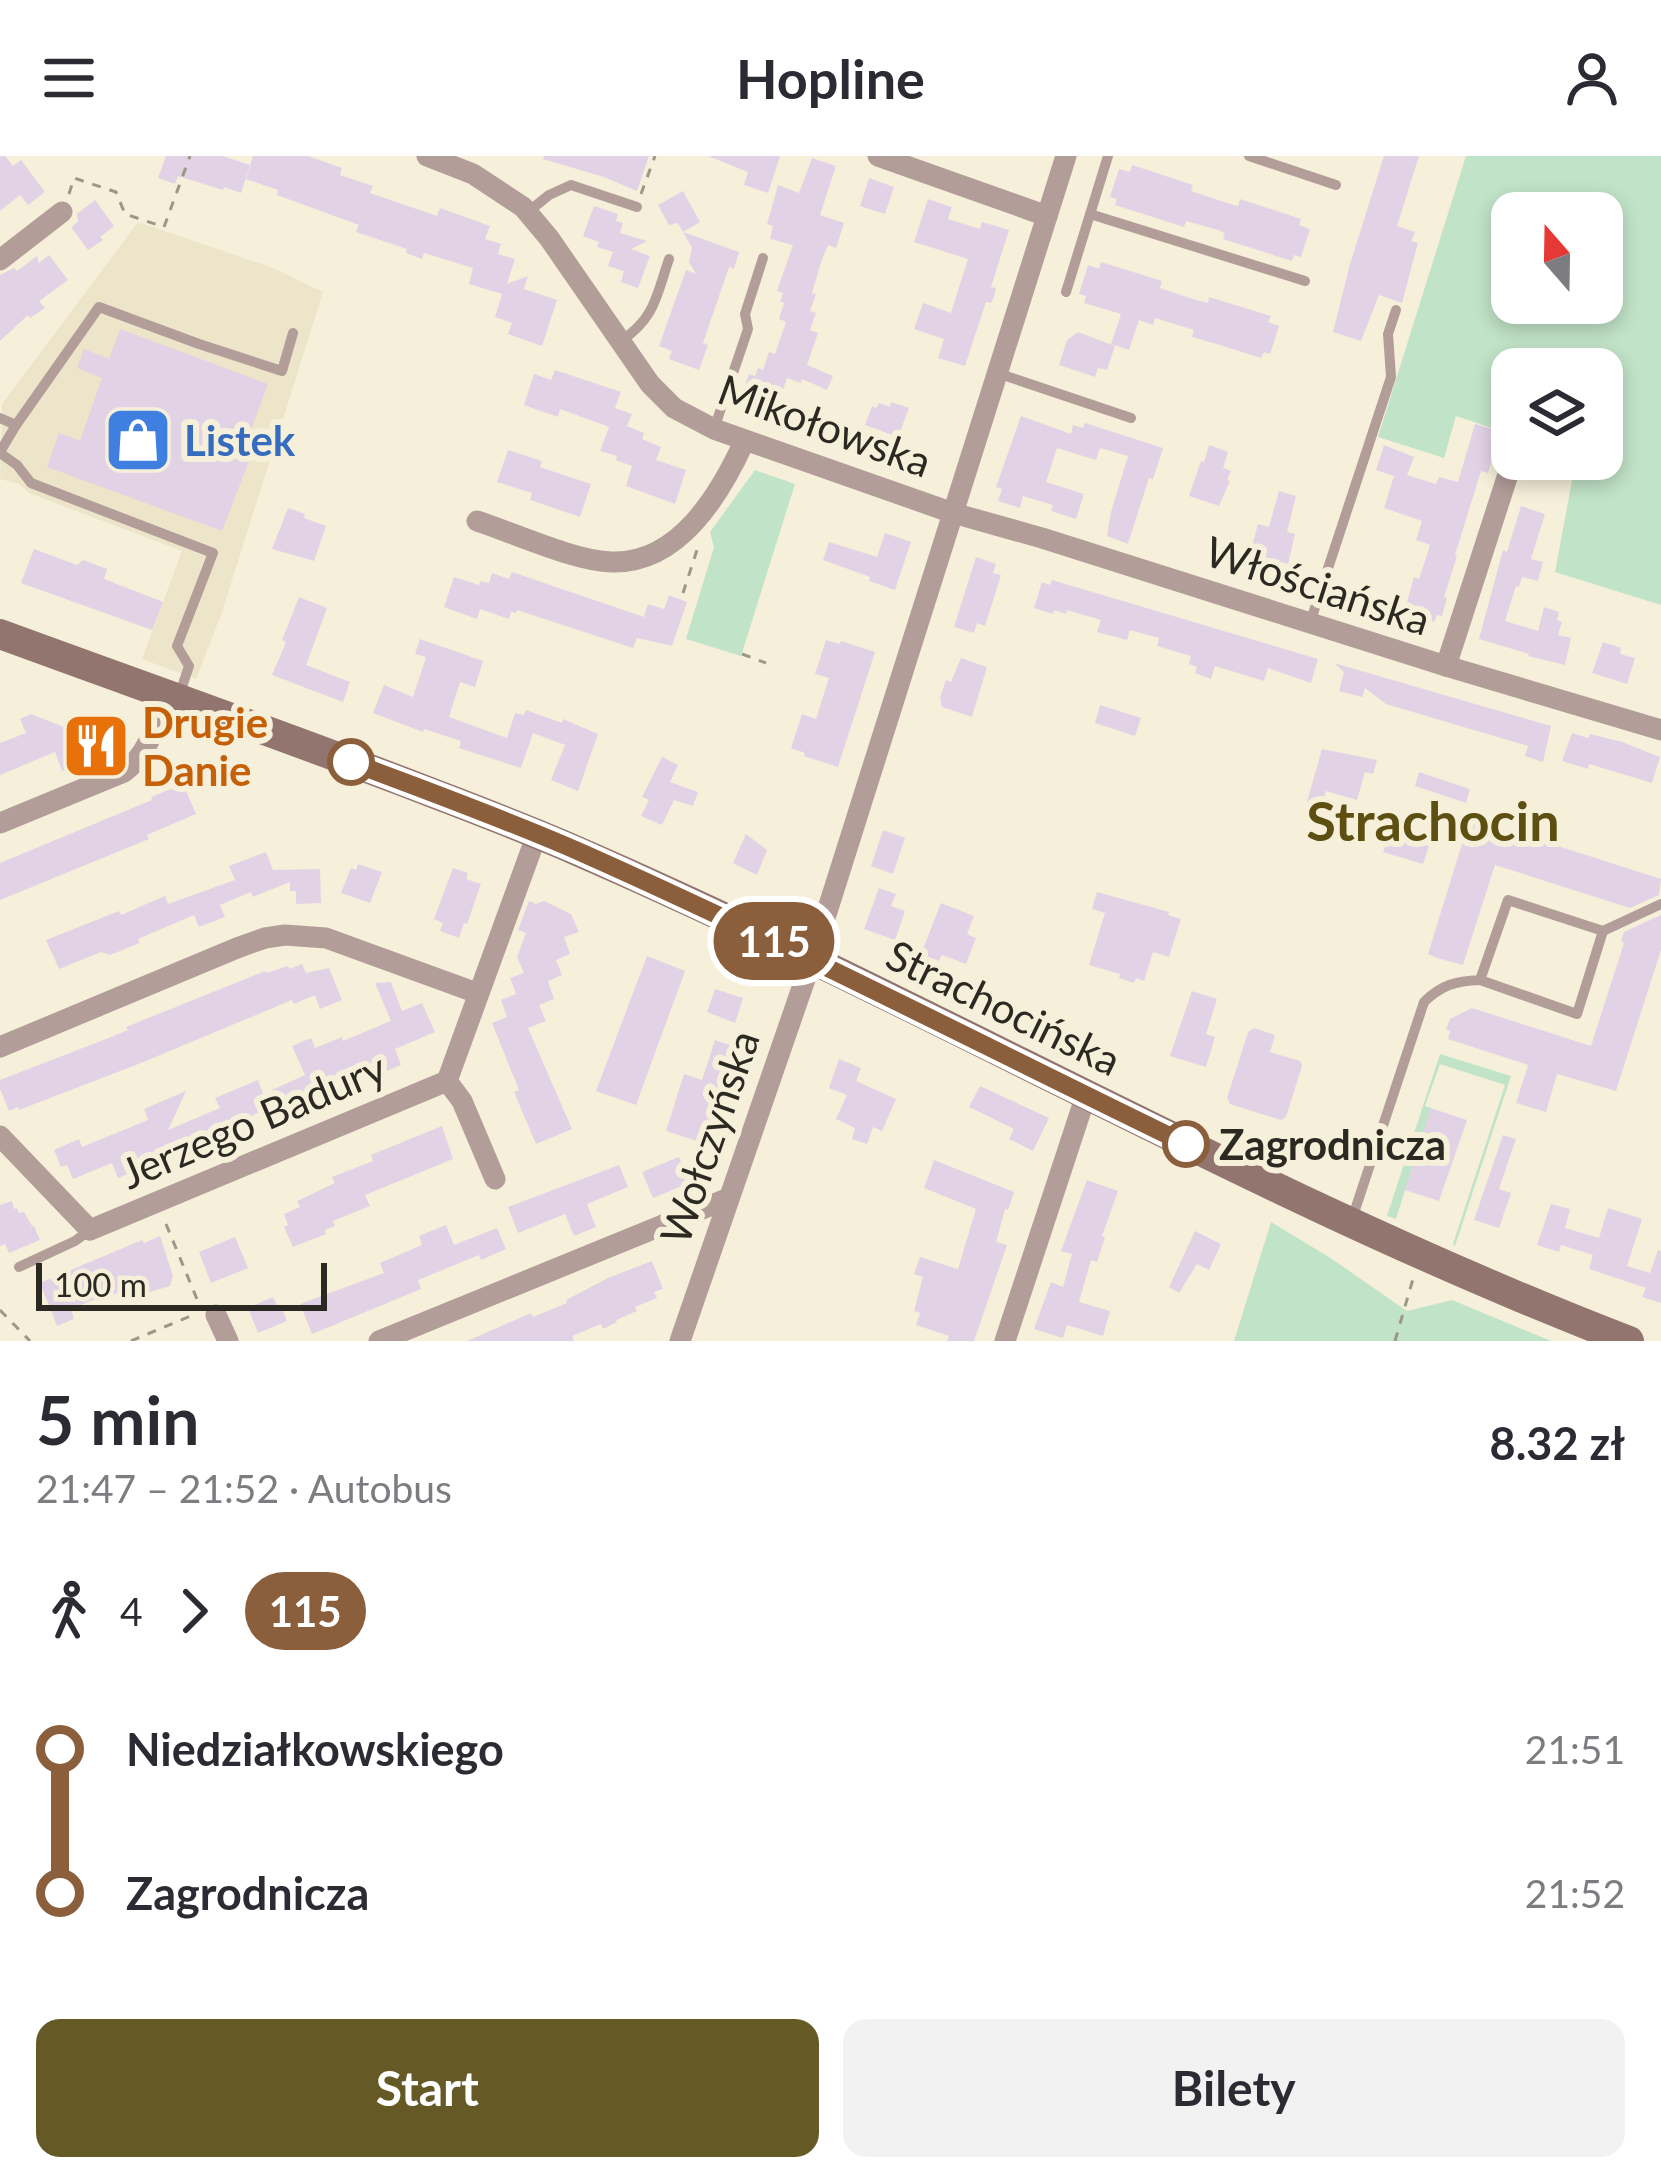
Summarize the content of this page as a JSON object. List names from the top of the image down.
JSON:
{
  "streets": {
    "main road": ["Strachocińska"],
    "street": [
      "Mikołowska",
      "Włościańska",
      "Jerzego Badury",
      "Wołczyńska"
    ]
  },
  "crossings": [
    ["Mikołowska", "Włościańska"],
    ["Strachocińska", "Jerzego Badury"],
    ["Strachocińska", "Wołczyńska"]
  ],
  "districts": ["Strachocin"],
  "places": {
    "shop": ["Listek"],
    "restaurant": ["Drugie Danie"],
    "other": ["Zagrodnicza"]
  },
  "lines": ["bus line 115"],
  "scale_bar": "100 m",
  "north": "top",
  "page": {
    "header": "Hopline",
    "on_map": "115",
    "scale": "100 m",
    "heading": ["5 min", "21:47 – 21:52 · Autobus", "8.32 zł"],
    "legs": ["4", "115"],
    "list": [
      {
        "name": "Niedziałkowskiego",
        "value": "21:51"
      },
      {
        "name": "Zagrodnicza",
        "value": "21:52"
      }
    ],
    "buttons": ["Start", "Bilety"]
  }
}
